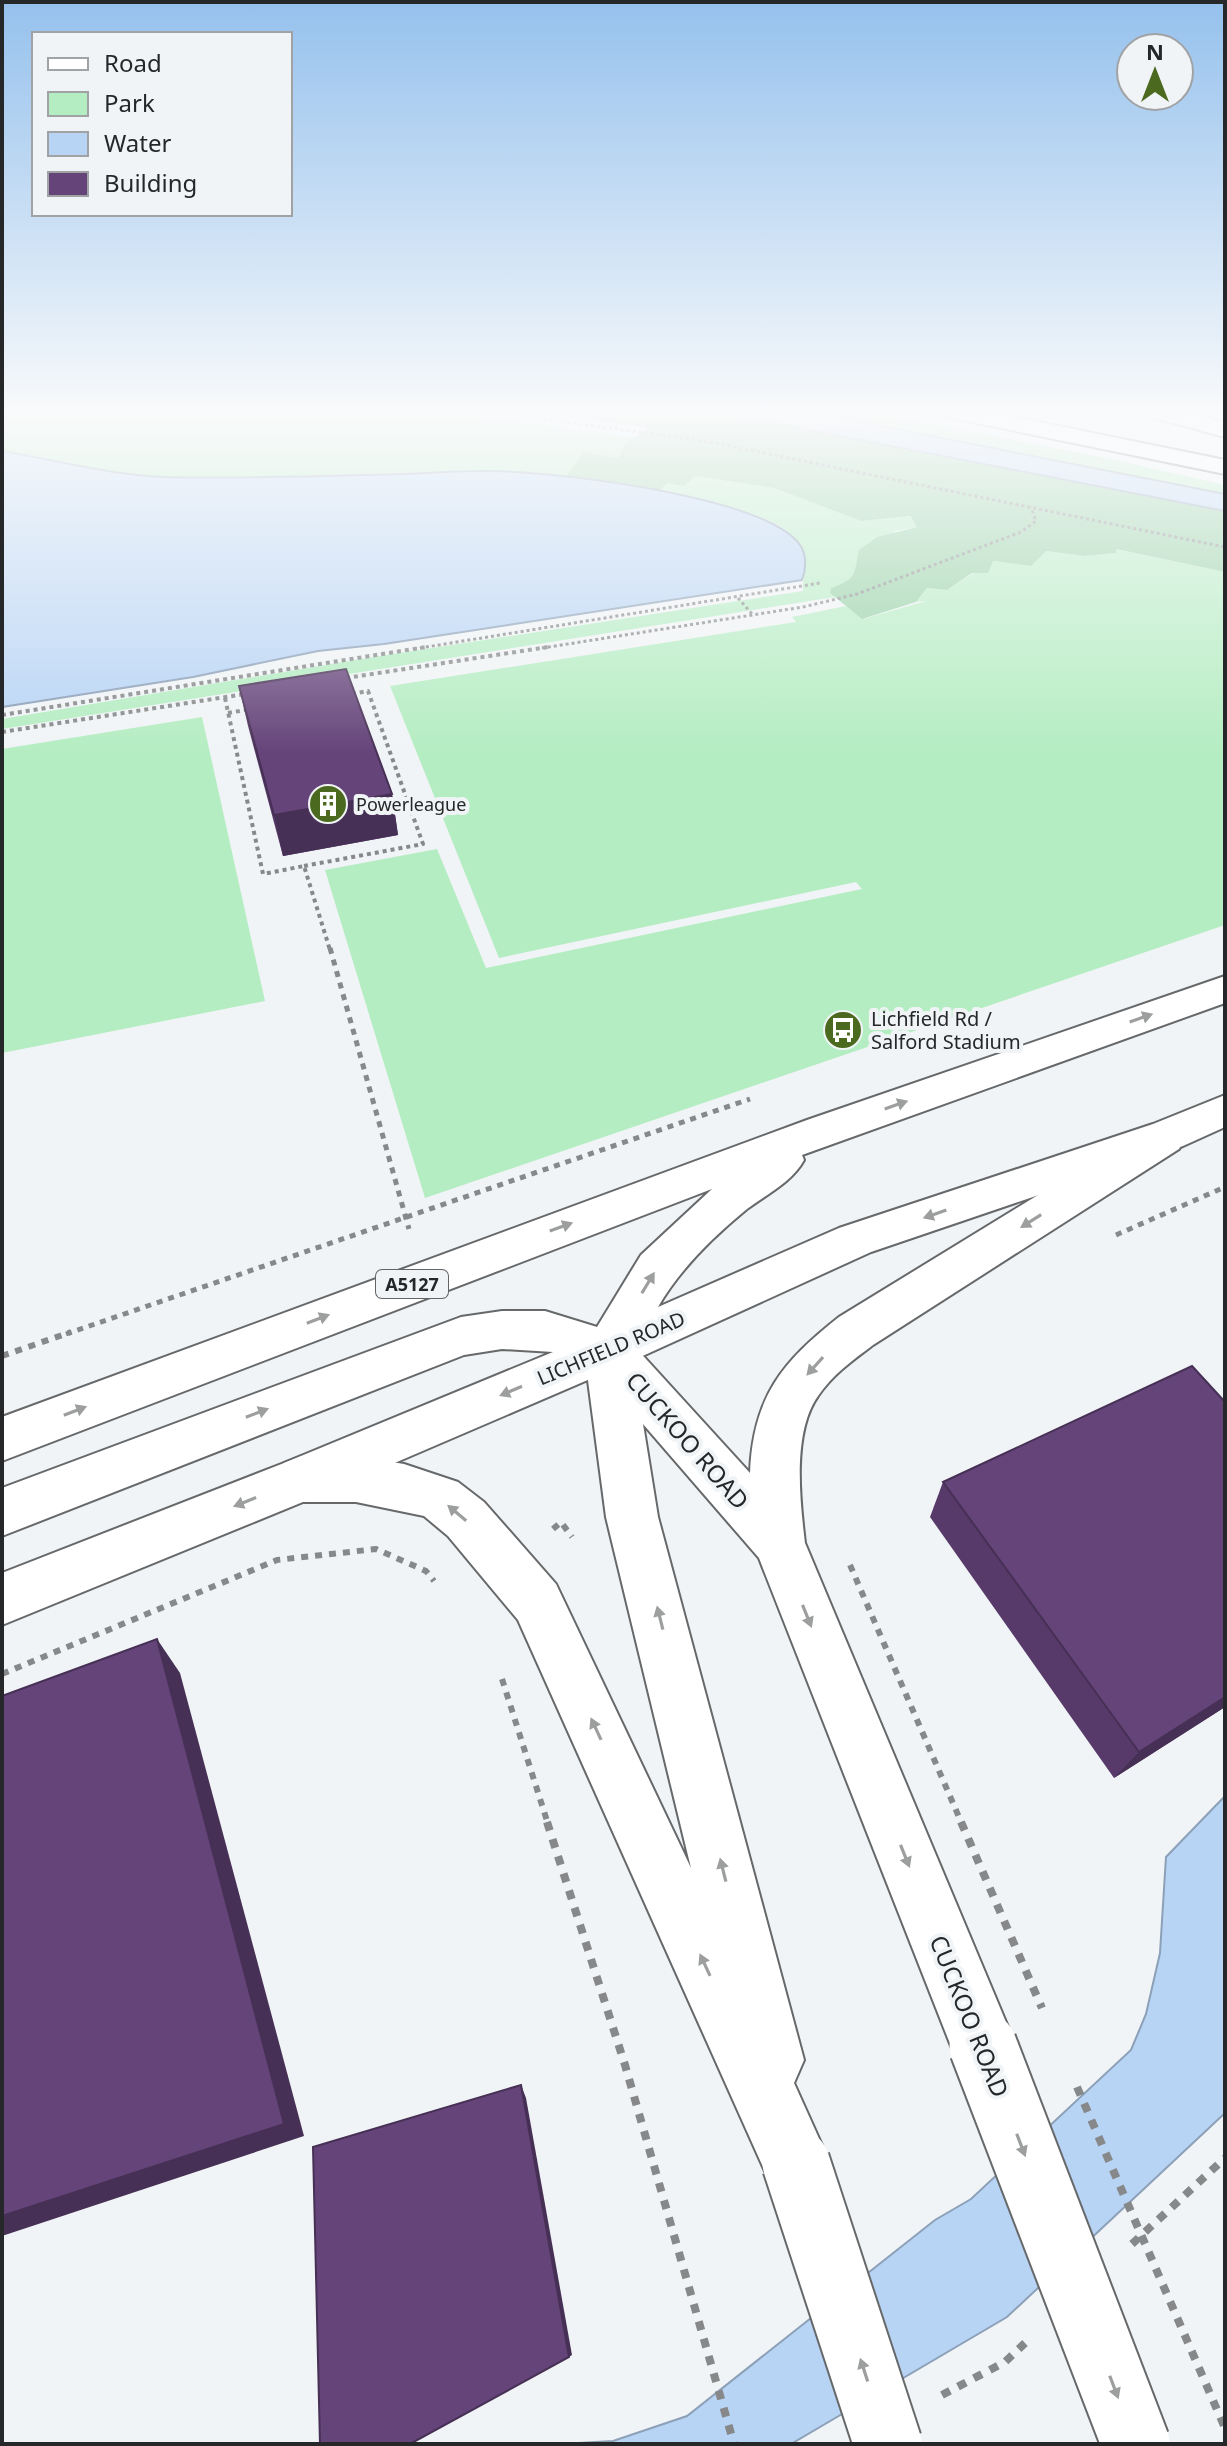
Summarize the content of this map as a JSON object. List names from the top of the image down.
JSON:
{
  "streets": {
    "main road": ["A5127", "LICHFIELD ROAD", "CUCKOO ROAD"]
  },
  "crossings": [
    ["LICHFIELD ROAD", "CUCKOO ROAD"]
  ],
  "places": {
    "building": ["Powerleague"],
    "bus stop": ["Lichfield Rd / Salford Stadium"]
  },
  "legend": [
    "Road",
    "Park",
    "Water",
    "Building"
  ],
  "north": "top"
}
